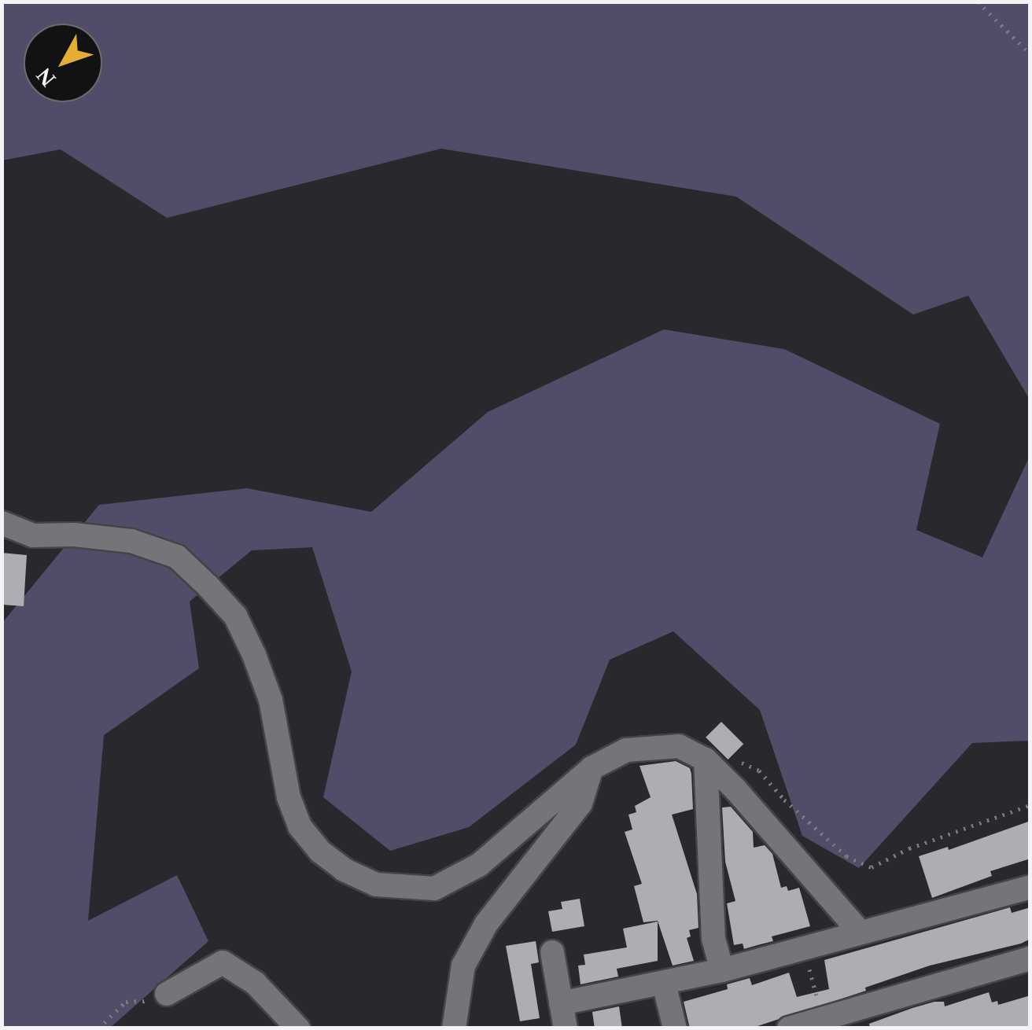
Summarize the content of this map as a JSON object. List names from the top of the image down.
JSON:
{
  "north": "bottom left"
}
